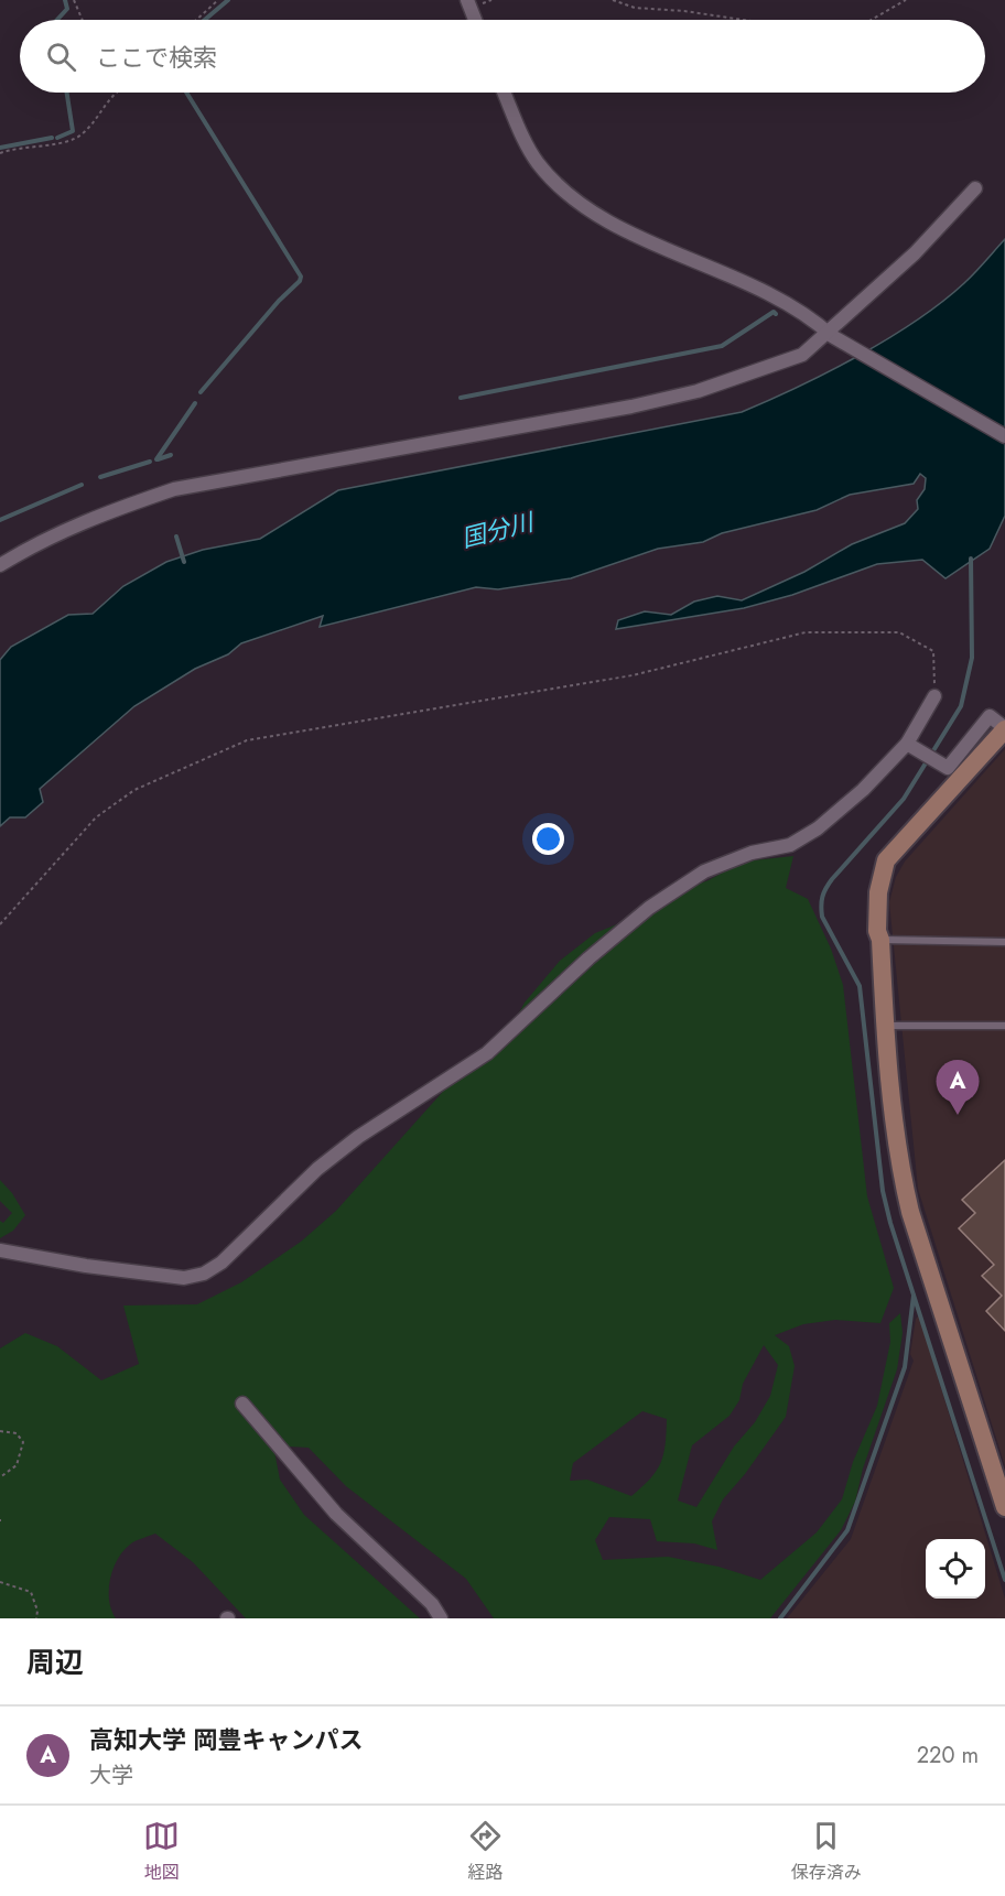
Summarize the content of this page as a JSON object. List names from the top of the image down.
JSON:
{
  "water": ["国分川"],
  "page": {
    "search": "ここで検索",
    "pins": "A",
    "heading": "周辺",
    "list": [
      {
        "mark": "A",
        "name": "高知大学 岡豊キャンパス",
        "note": "大学",
        "value": "220 m"
      }
    ],
    "nav": ["地図", "経路", "保存済み"]
  }
}
